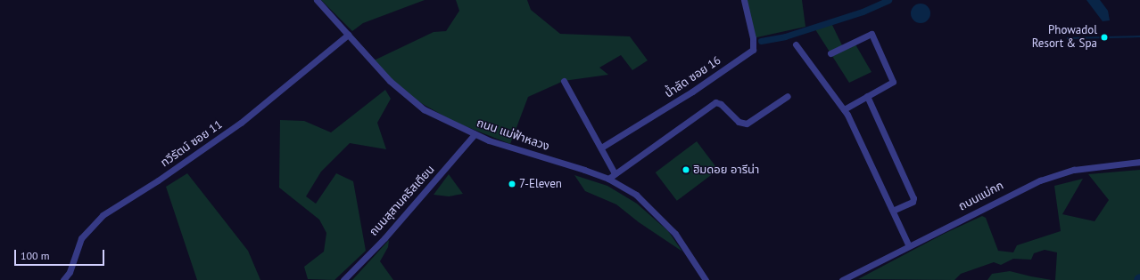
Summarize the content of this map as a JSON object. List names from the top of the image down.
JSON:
{
  "streets": {
    "street": [
      "น้ำลัด ซอย 16",
      "ถนน แม่ฟ้าหลวง",
      "ทวีรัตน์ ซอย 11",
      "ถนนแม่กก",
      "ถนนสุสานคริสเตียน"
    ]
  },
  "crossings": [
    ["ถนน แม่ฟ้าหลวง", "ทวีรัตน์ ซอย 11"],
    ["ถนน แม่ฟ้าหลวง", "ถนนสุสานคริสเตียน"]
  ],
  "places": ["Phowadol Resort & Spa", "ฮิมดอย อารีน่า", "7-Eleven"],
  "scale_bar": "100 m"
}
